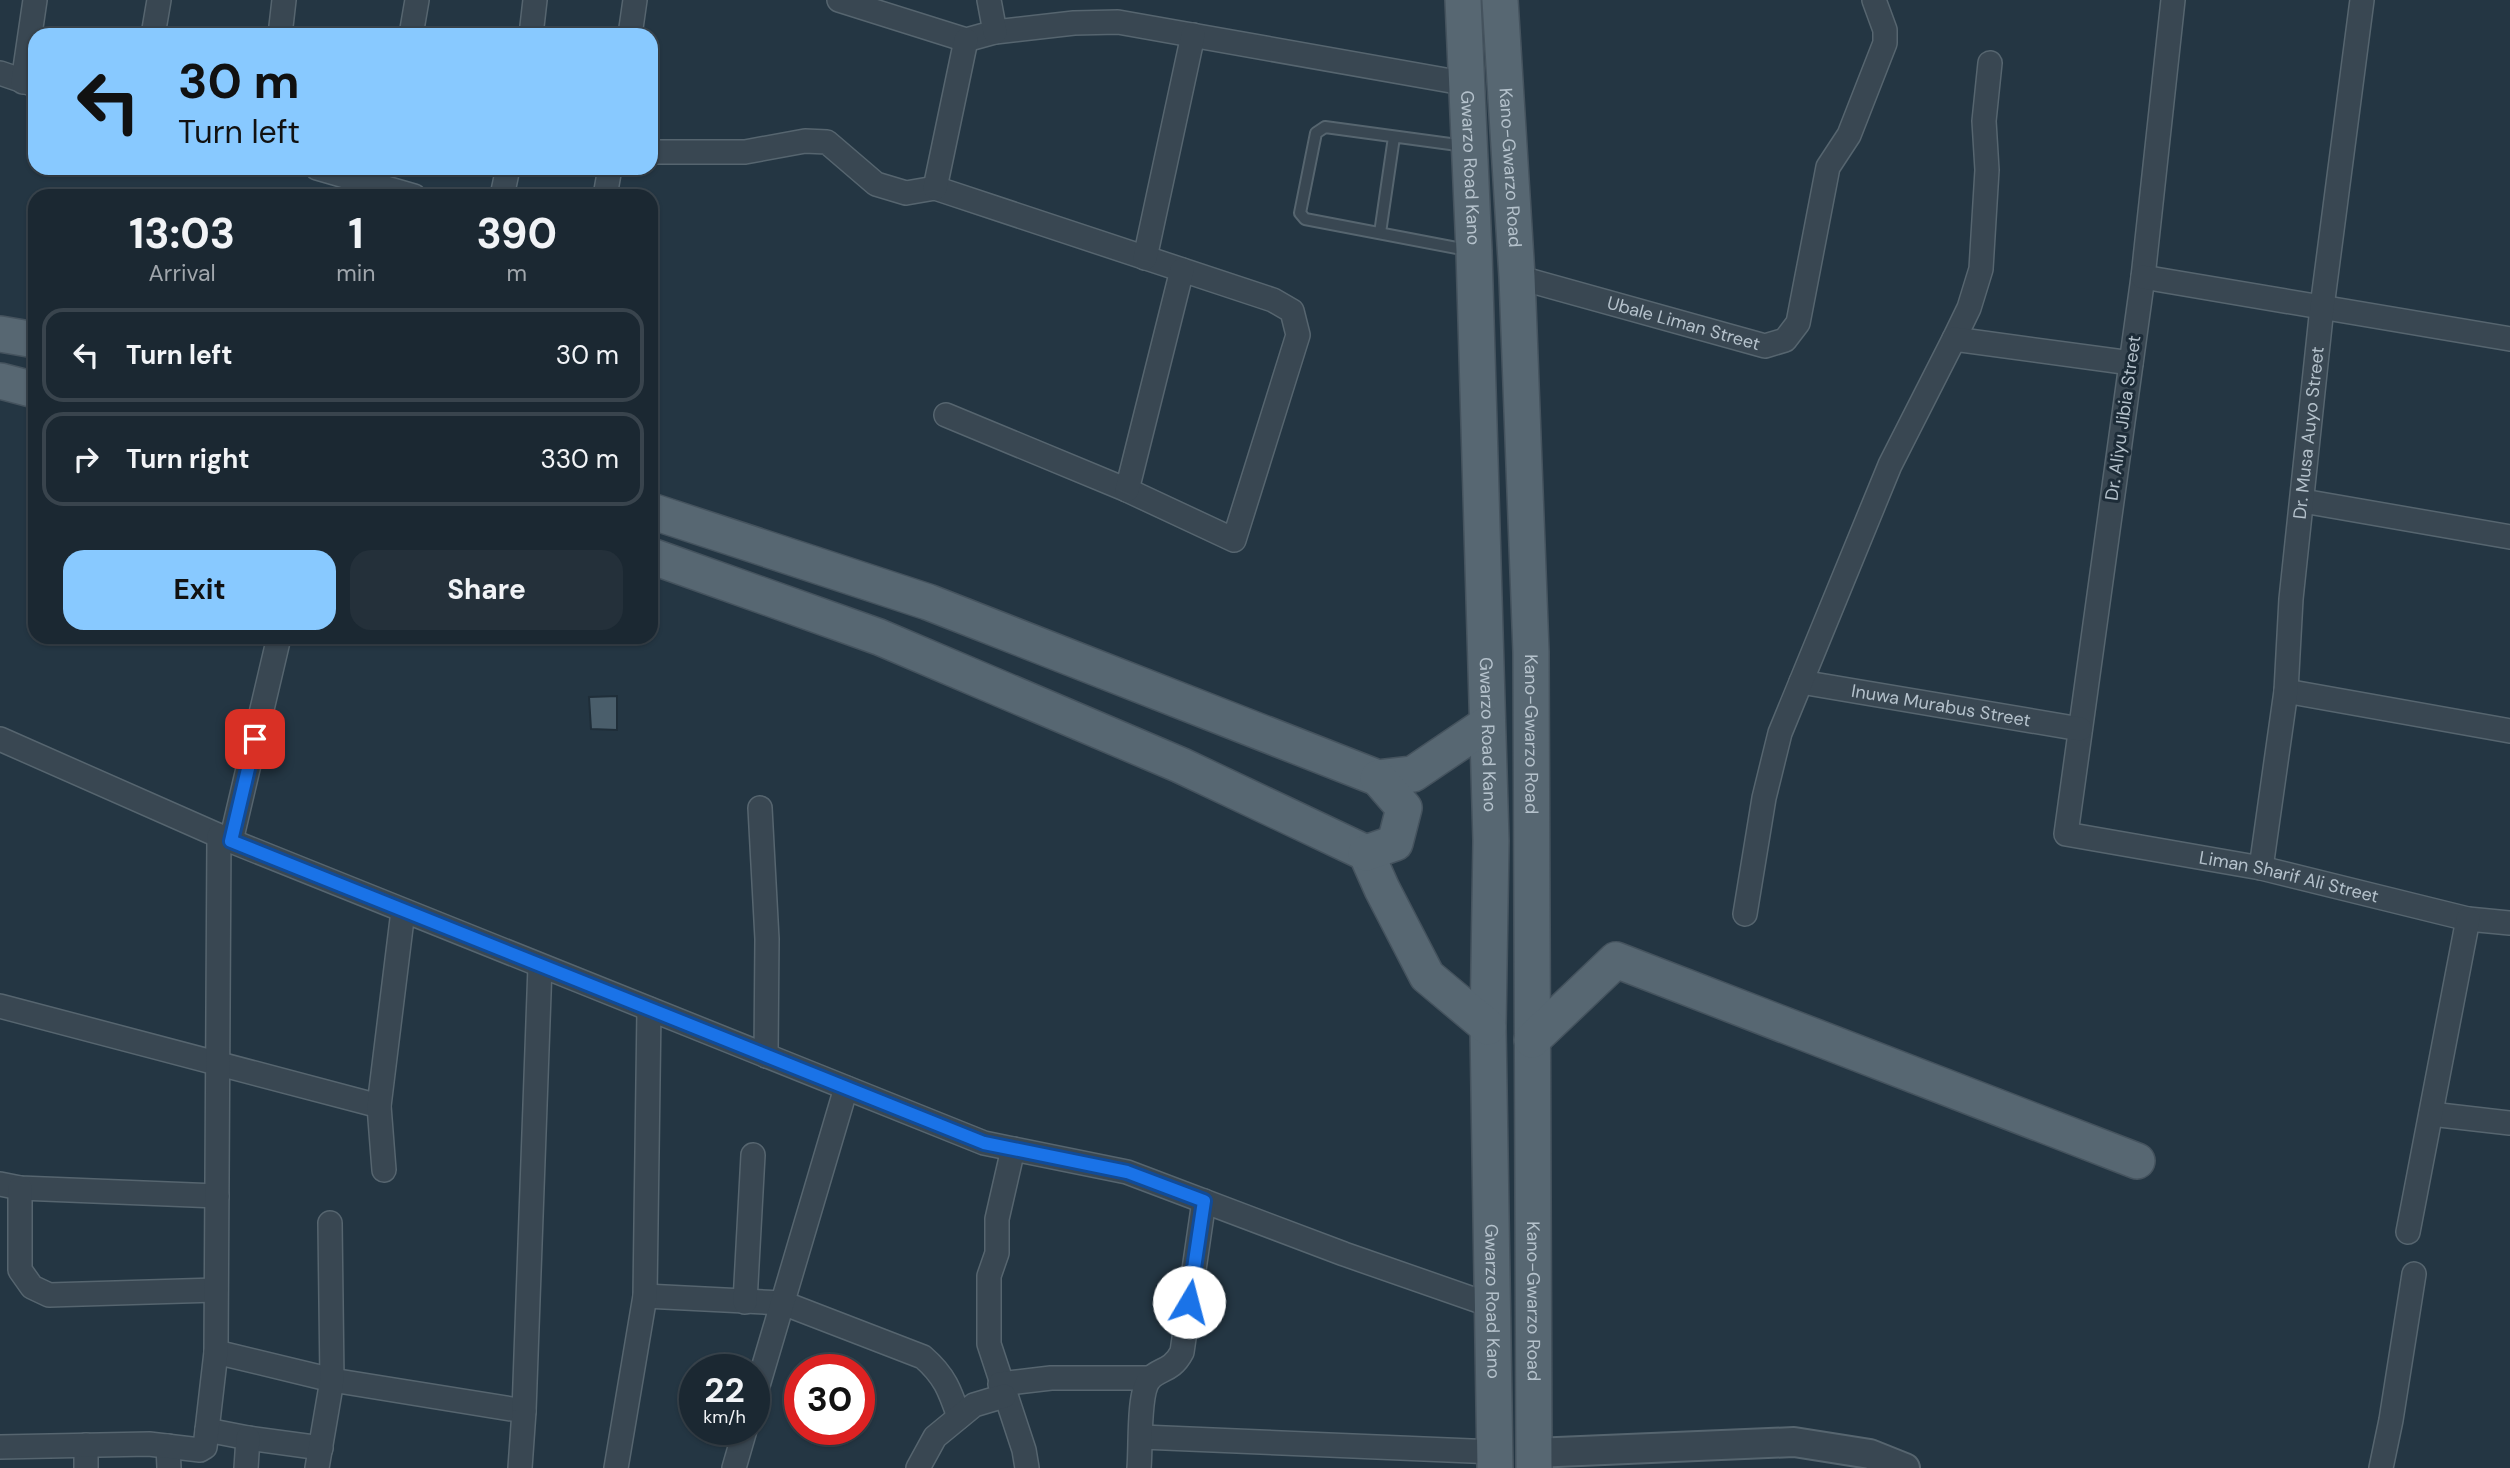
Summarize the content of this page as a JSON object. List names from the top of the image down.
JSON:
{
  "streets": {
    "main road": ["Gwarzo Road Kano", "Kano-Gwarzo Road"],
    "street": [
      "Ubale Liman Street",
      "Dr. Aliyu Jibia Street",
      "Dr. Musa Auyo Street",
      "Inuwa Murabus Street",
      "Liman Sharif Ali Street"
    ]
  },
  "crossings": [
    ["Kano-Gwarzo Road", "Ubale Liman Street"],
    ["Dr. Aliyu Jibia Street", "Inuwa Murabus Street"],
    ["Dr. Aliyu Jibia Street", "Liman Sharif Ali Street"],
    ["Dr. Musa Auyo Street", "Liman Sharif Ali Street"]
  ],
  "page": {
    "turn": ["30 m", "Turn left"],
    "eta": [
      "13:03",
      "Arrival",
      "1",
      "min",
      "390",
      "m"
    ],
    "list": [
      {
        "name": "Turn left",
        "value": "30 m"
      },
      {
        "name": "Turn right",
        "value": "330 m"
      }
    ],
    "buttons": ["Exit", "Share"],
    "speed": "22 km/h",
    "limit": "30"
  }
}
